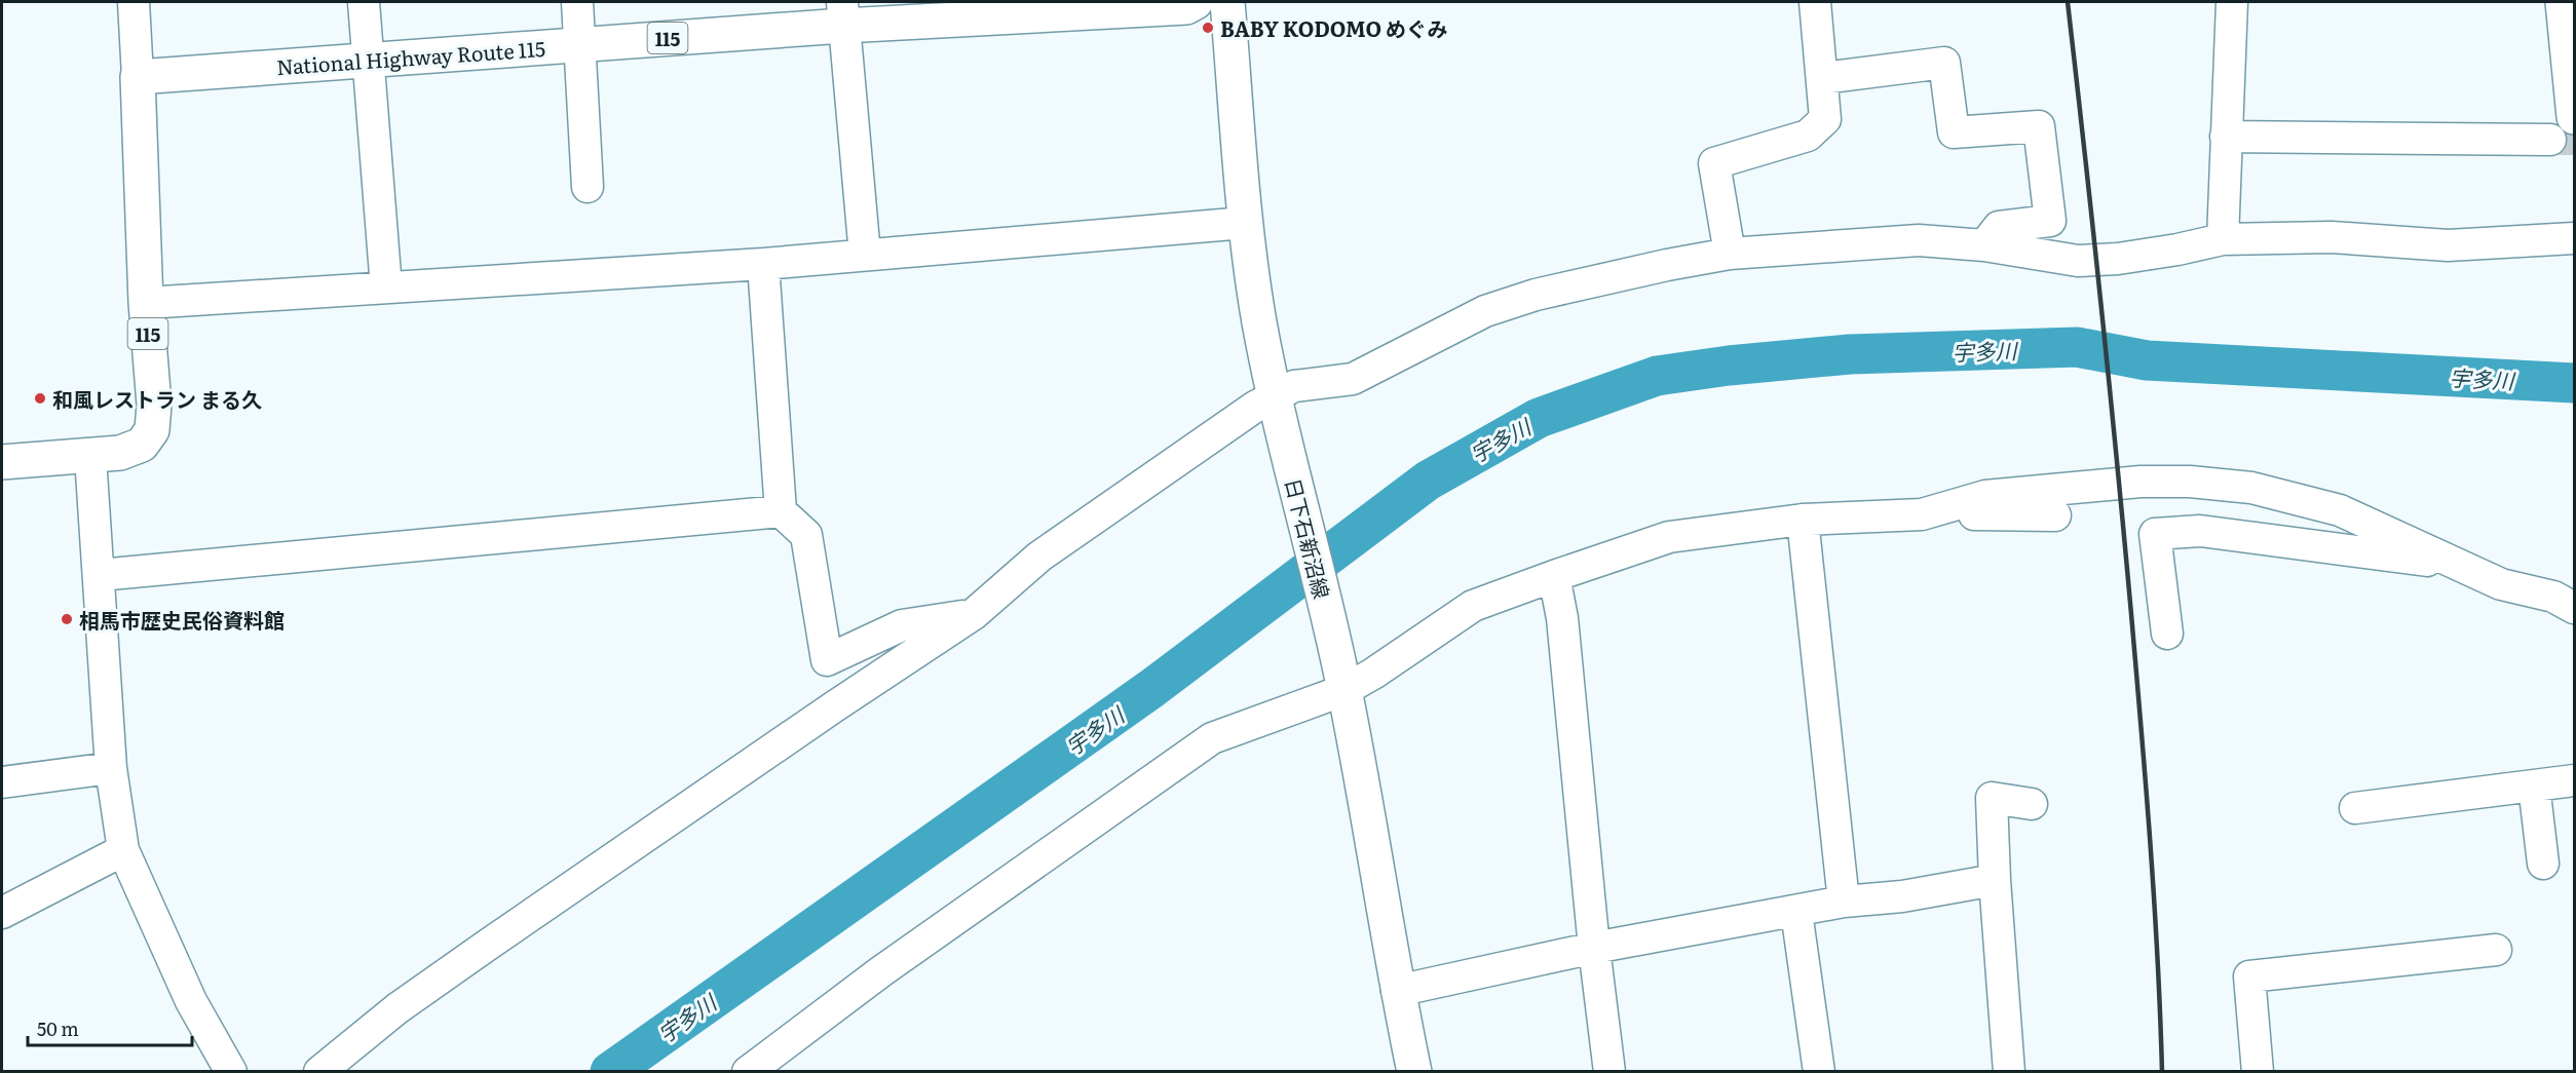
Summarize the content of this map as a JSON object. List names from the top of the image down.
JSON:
{
  "streets": {
    "main road": ["115", "National Highway Route 115", "日下石新沼線"]
  },
  "crossings": [
    ["115", "National Highway Route 115"]
  ],
  "water": ["宇多川"],
  "places": ["BABY KODOMO めぐみ", "和風レストラン まる久", "相馬市歴史民俗資料館"],
  "scale_bar": "50 m"
}
